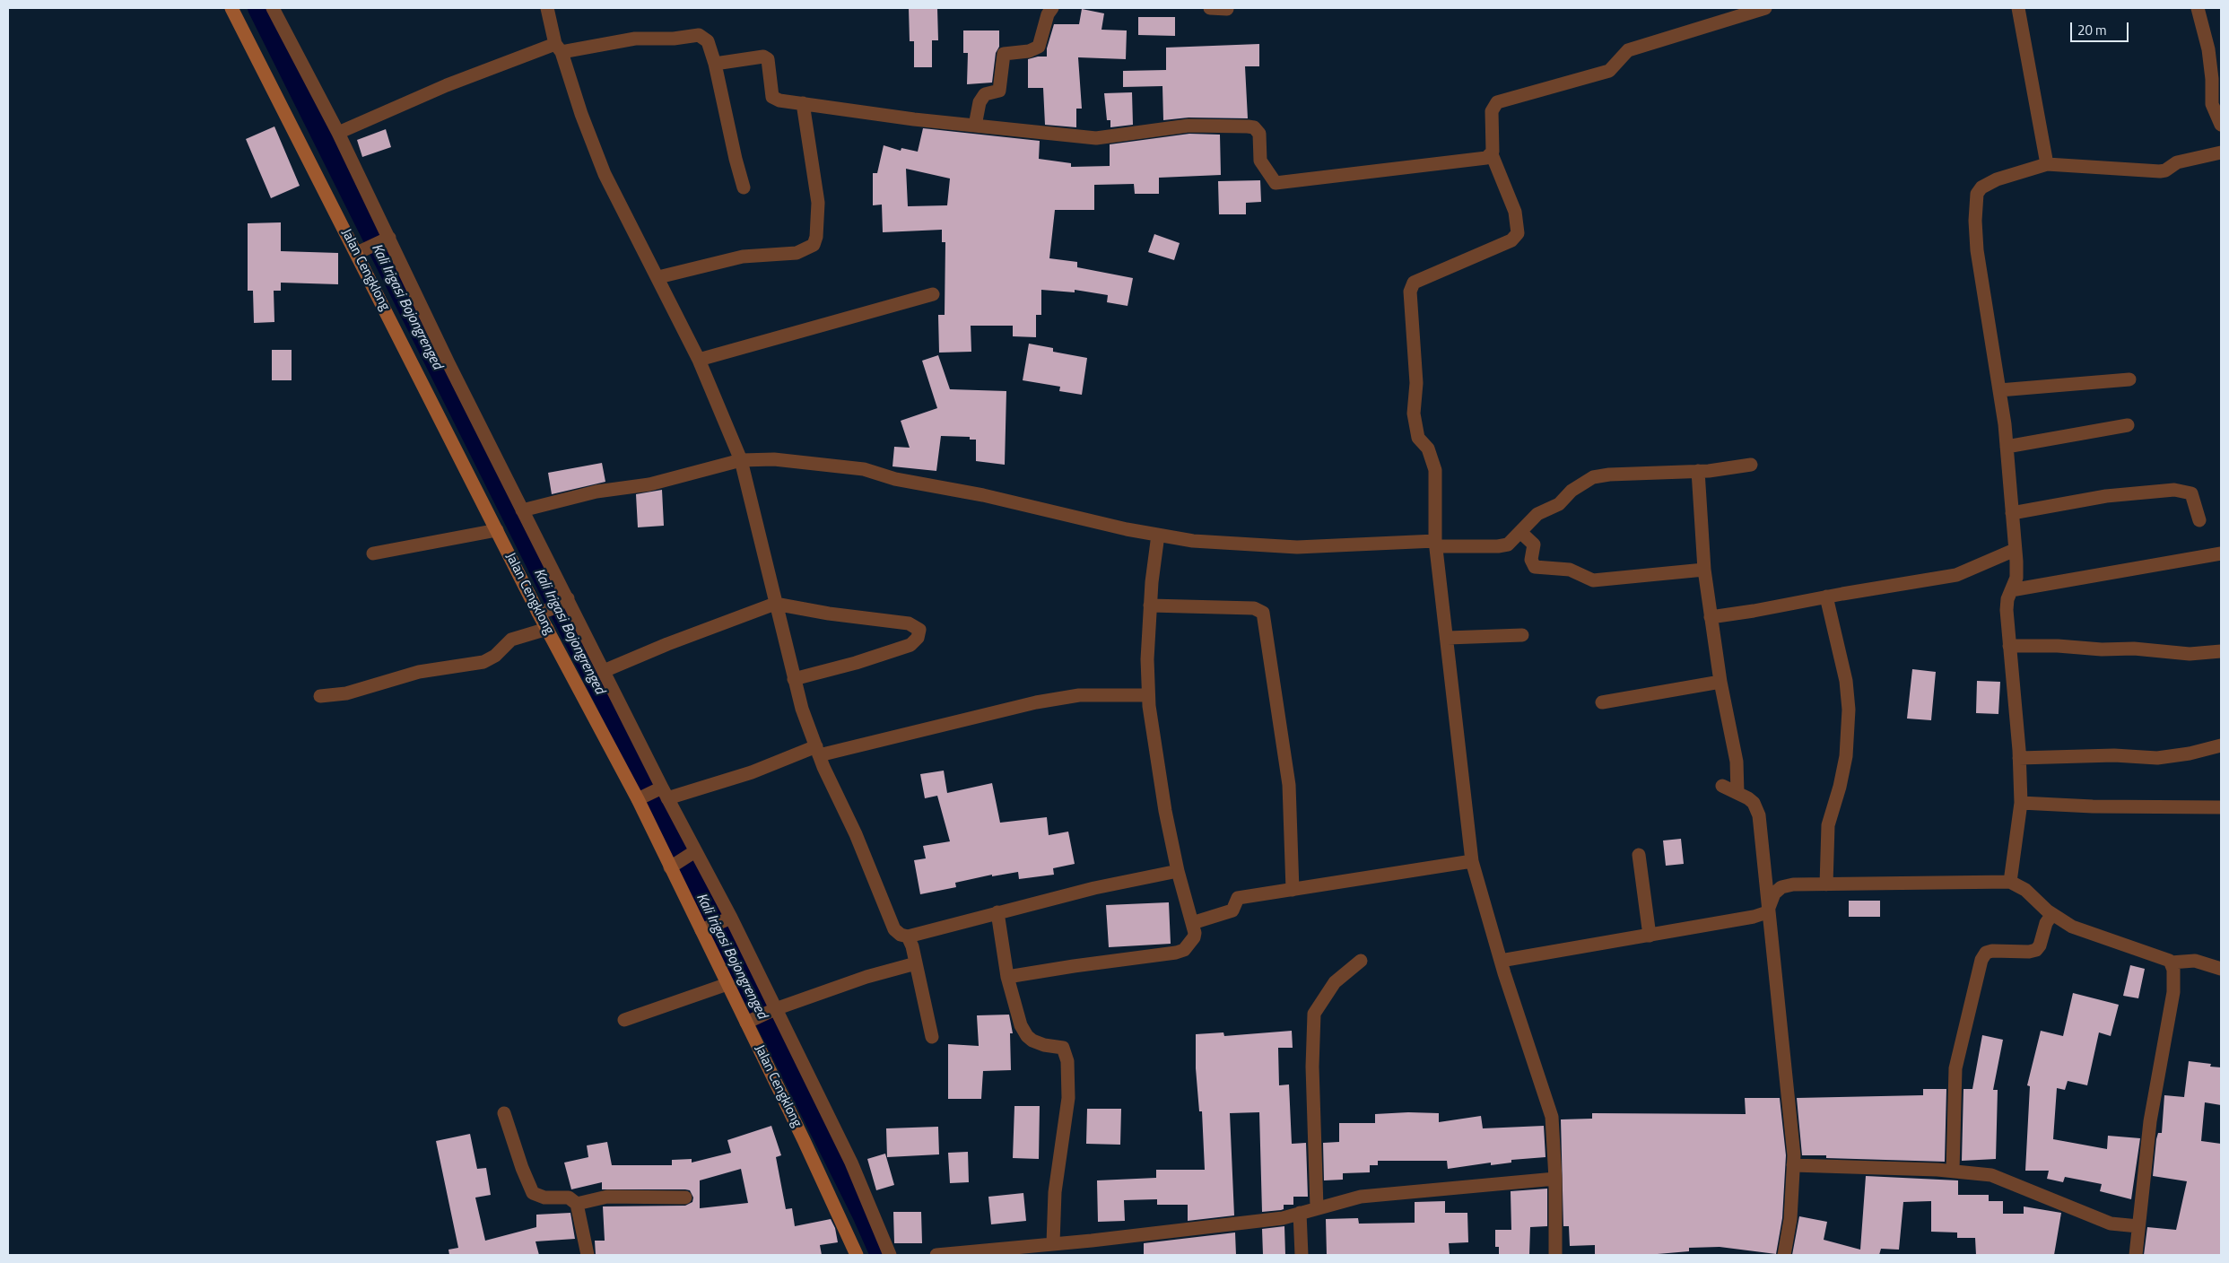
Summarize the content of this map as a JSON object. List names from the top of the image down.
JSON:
{
  "streets": {
    "main road": ["Jalan Cengklong"]
  },
  "water": ["Kali Irigasi Bojongrenged"],
  "scale_bar": "20 m"
}
